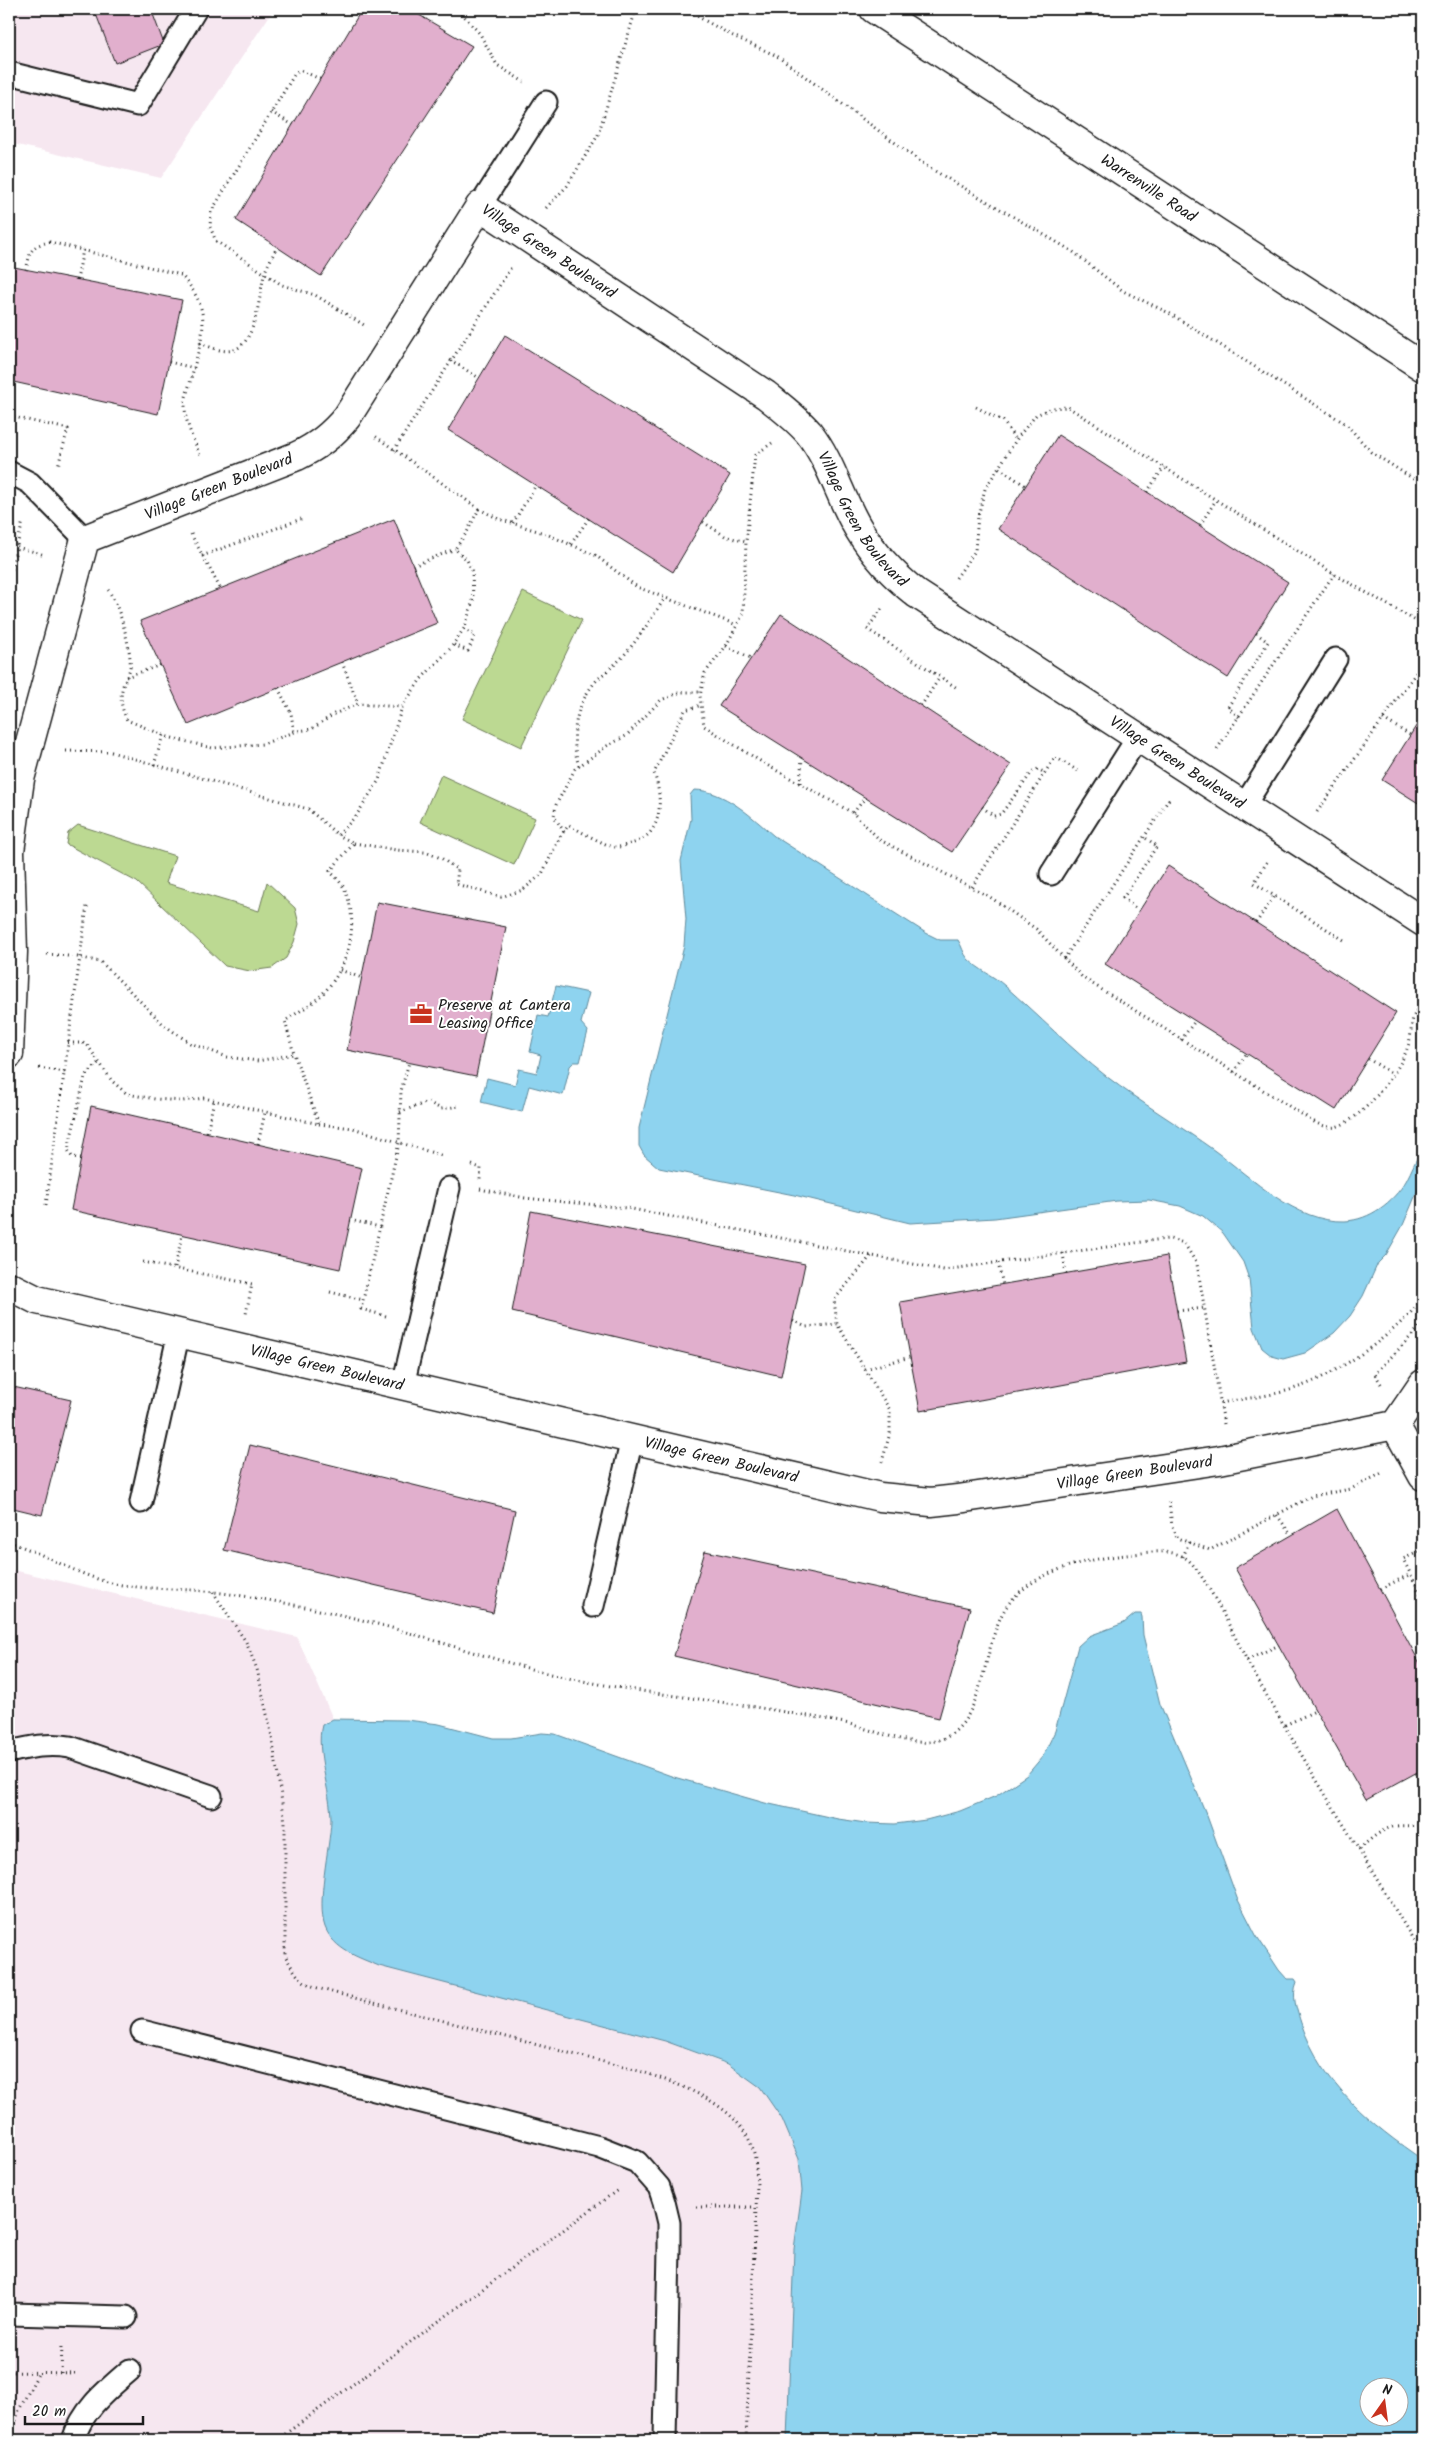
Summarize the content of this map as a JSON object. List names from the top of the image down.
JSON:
{
  "streets": {
    "street": ["Warrenville Road", "Village Green Boulevard"]
  },
  "places": {
    "office": ["Preserve at Cantera Leasing Office"]
  },
  "scale_bar": "20 m",
  "north": "top"
}
